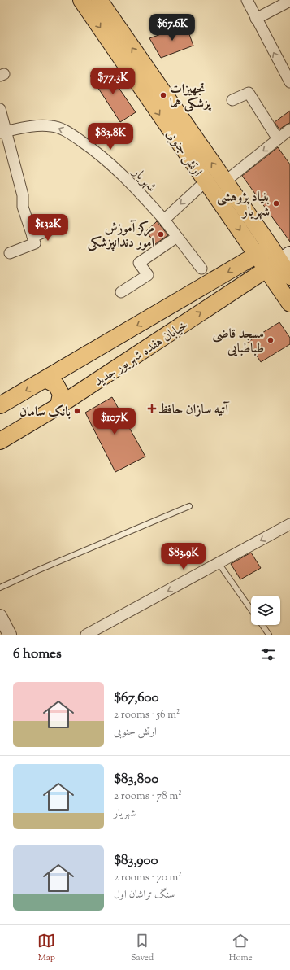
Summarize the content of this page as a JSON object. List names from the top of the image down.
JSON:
{
  "streets": {
    "main road": ["ارتش جنوبی", "خیابان هفده شهریور جدید"],
    "street": ["شهریار"]
  },
  "crossings": [
    ["ارتش جنوبی", "خیابان هفده شهریور جدید"]
  ],
  "one_way": ["شهریار"],
  "places": {
    "other": [
      "تجهیزات پزشکی هما",
      "بنیاد پژوهشی شهریار",
      "مرکز آموزش امور دندانپزشکی",
      "مسجد قاضی طباطبایی",
      "بانک سامان"
    ],
    "health": ["آتیه سازان حافظ"]
  },
  "page": {
    "price": [
      "$67.6K",
      "$77.3K",
      "$83.8K",
      "$132K",
      "$107K",
      "$83.9K"
    ],
    "heading": "6 homes",
    "list": [
      {
        "name": "$67,600",
        "note": "2 rooms · 56 m² · ارتش جنوبی"
      },
      {
        "name": "$83,800",
        "note": "2 rooms · 78 m² · شهریار"
      },
      {
        "name": "$83,900",
        "note": "2 rooms · 70 m² · سنگ تراشان اول"
      }
    ],
    "tabs": ["Map", "Saved", "Home"]
  }
}
